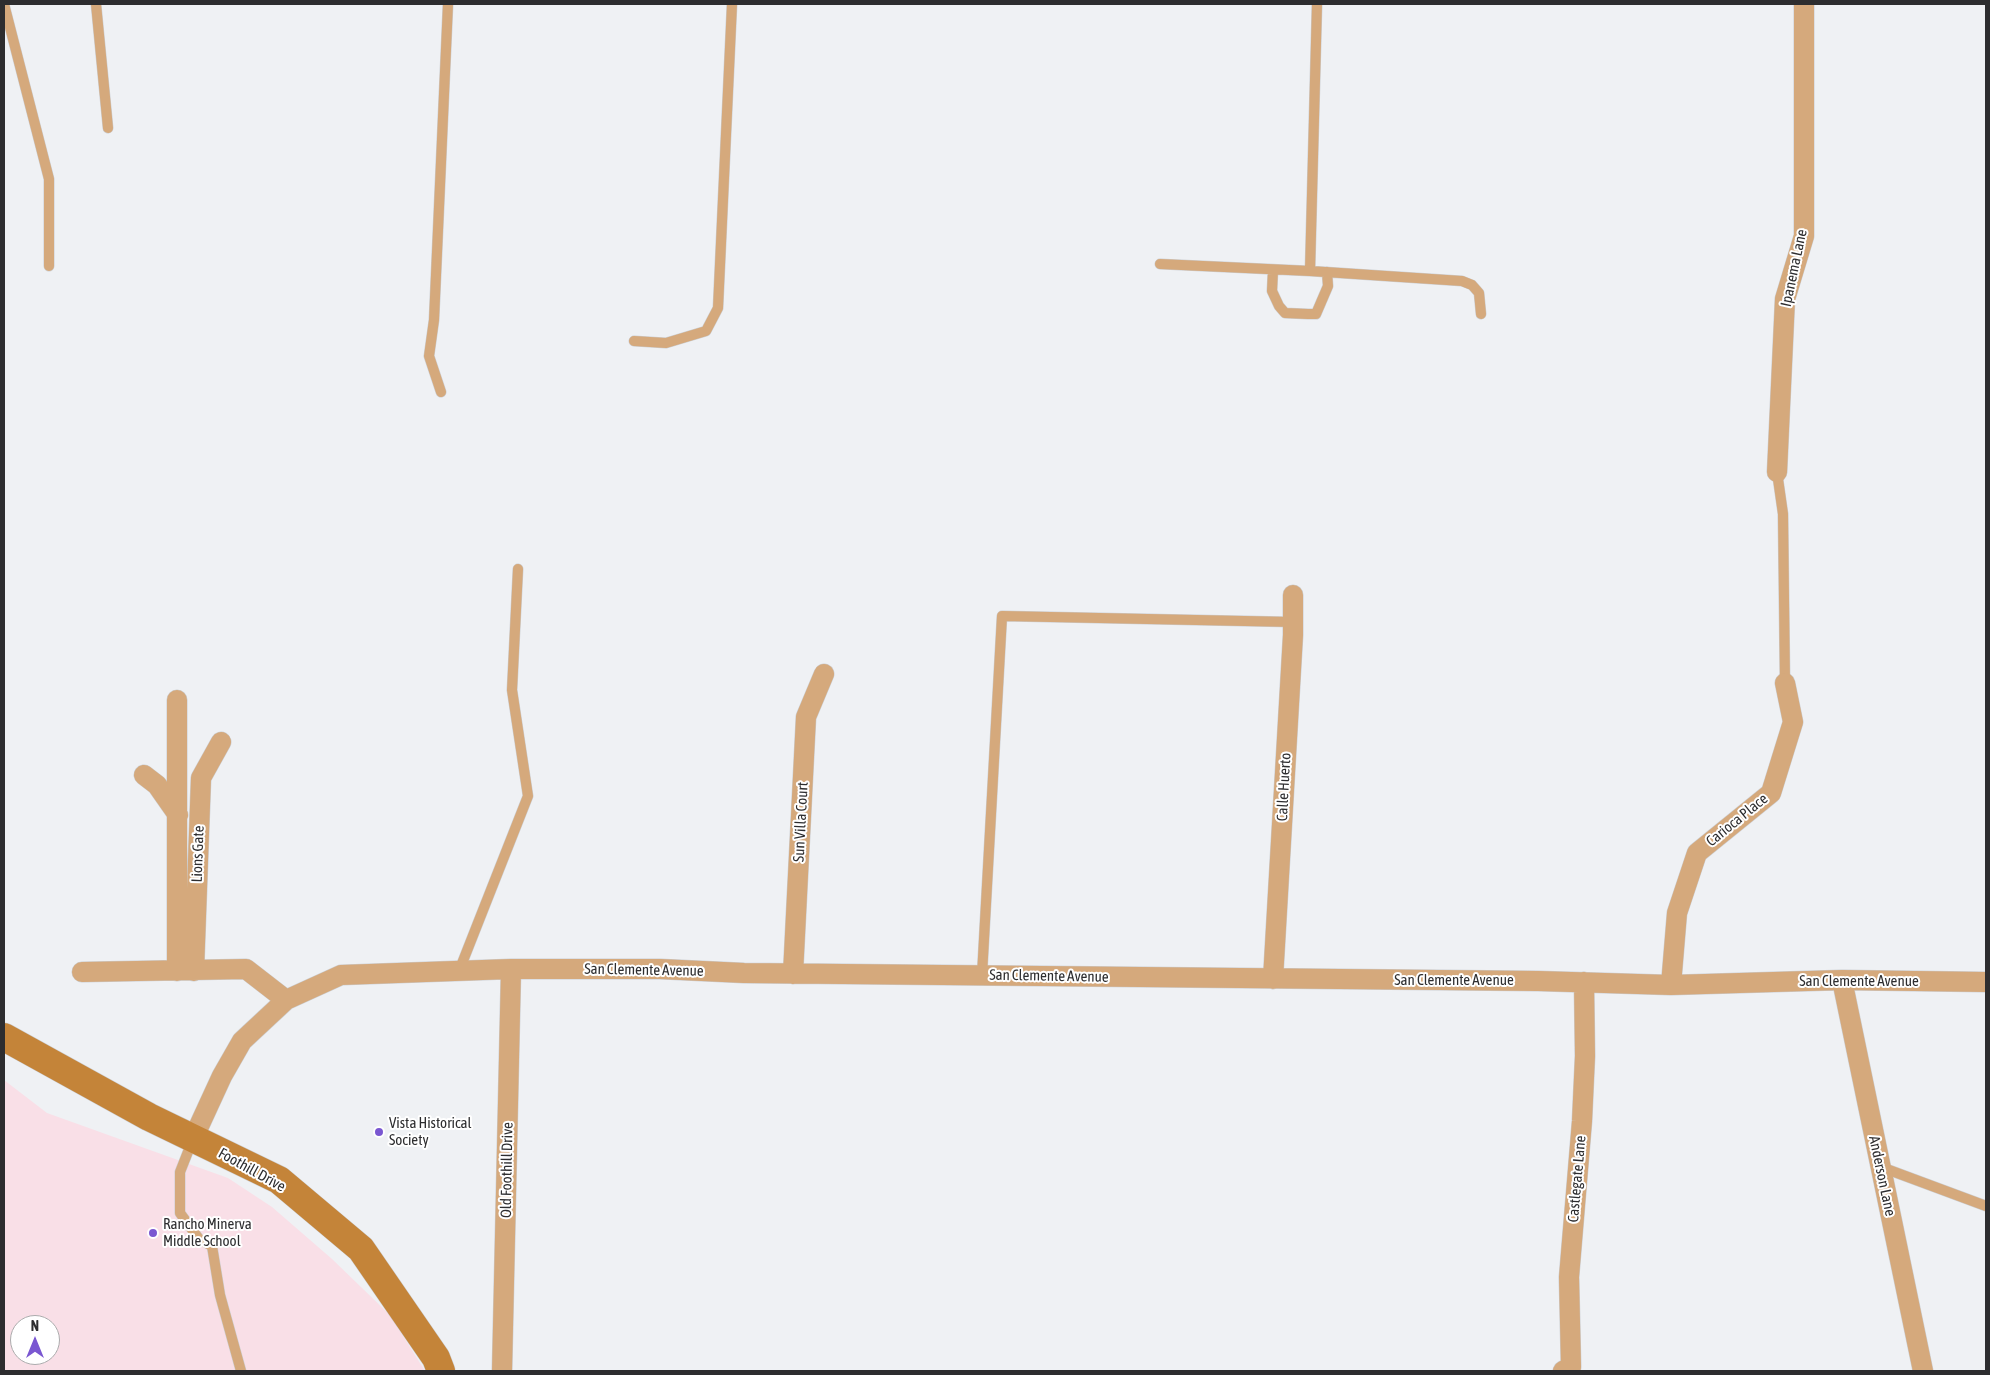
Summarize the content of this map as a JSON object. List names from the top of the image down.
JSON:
{
  "streets": {
    "main road": ["Foothill Drive"],
    "street": [
      "Ipanema Lane",
      "Calle Huerto",
      "Carioca Place",
      "Sun Villa Court",
      "Lions Gate",
      "San Clemente Avenue",
      "Old Foothill Drive",
      "Anderson Lane",
      "Castlegate Lane"
    ]
  },
  "crossings": [
    ["Calle Huerto", "San Clemente Avenue"],
    ["Carioca Place", "San Clemente Avenue"],
    ["Sun Villa Court", "San Clemente Avenue"],
    ["San Clemente Avenue", "Foothill Drive"],
    ["San Clemente Avenue", "Old Foothill Drive"],
    ["San Clemente Avenue", "Anderson Lane"],
    ["San Clemente Avenue", "Castlegate Lane"]
  ],
  "places": ["Vista Historical Society", "Rancho Minerva Middle School"],
  "north": "top"
}
